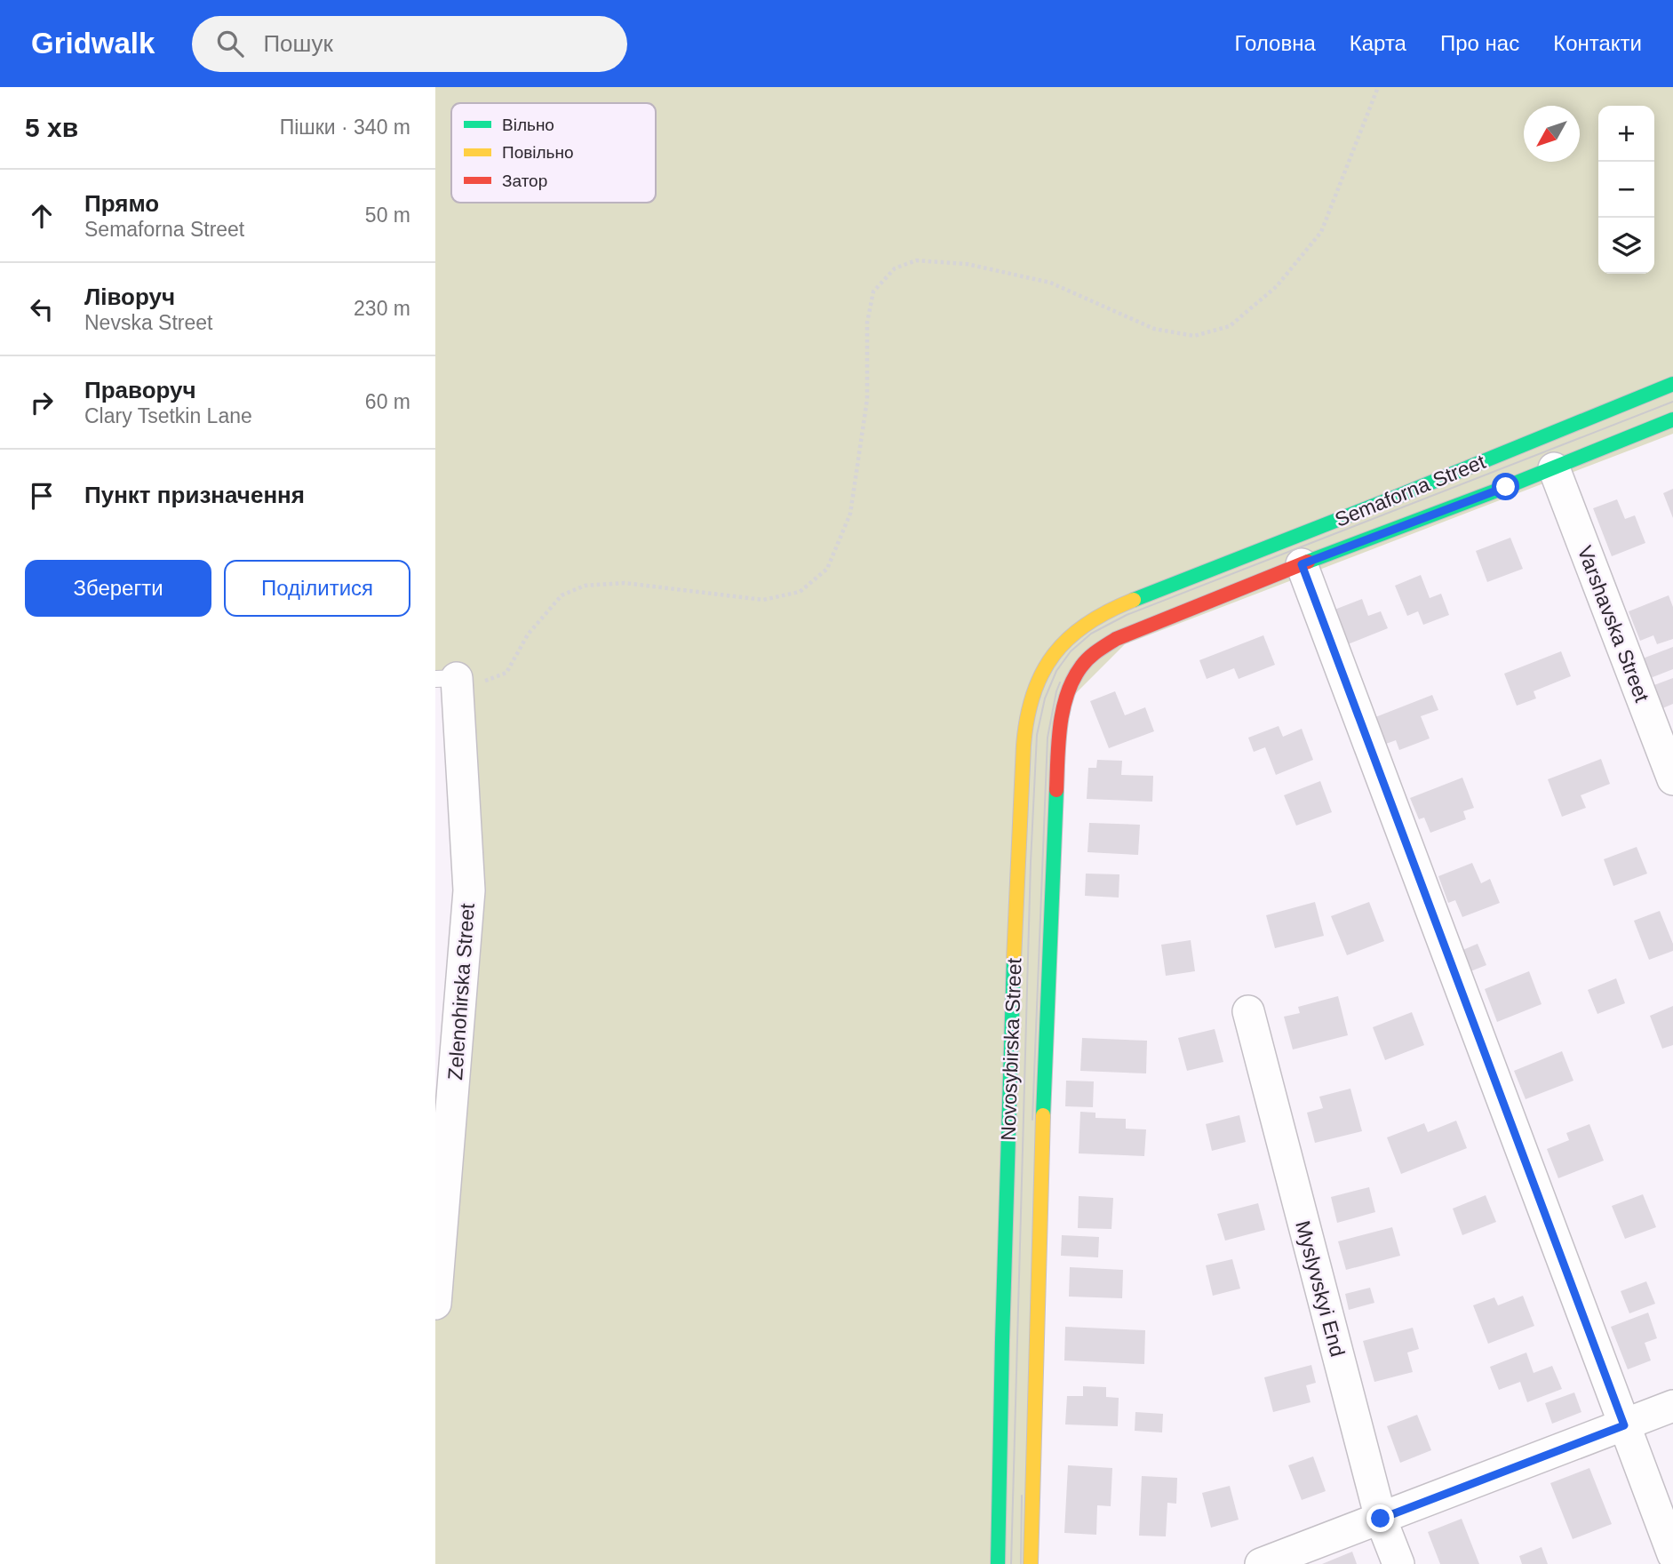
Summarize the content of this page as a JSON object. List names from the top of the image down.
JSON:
{
  "streets": {
    "main road": ["Semaforna Street", "Novosybirska Street"],
    "street": ["Varshavska Street", "Zelenohirska Street", "Myslyvskyi End"]
  },
  "crossings": [
    ["Semaforna Street", "Varshavska Street"],
    ["Semaforna Street", "Novosybirska Street"]
  ],
  "legend": ["Вільно", "Повільно", "Затор"],
  "north": "bottom left",
  "page": {
    "header": "Gridwalk",
    "search": "Пошук",
    "nav": [
      "Головна",
      "Карта",
      "Про нас",
      "Контакти"
    ],
    "heading": ["5 хв", "Пішки · 340 m"],
    "map_buttons": ["+", "−"],
    "list": [
      ["Прямо", "Semaforna Street", "50 m"],
      ["Ліворуч", "Nevska Street", "230 m"],
      ["Праворуч", "Clary Tsetkin Lane", "60 m"],
      "Пункт призначення"
    ],
    "buttons": ["Зберегти", "Поділитися"]
  }
}
